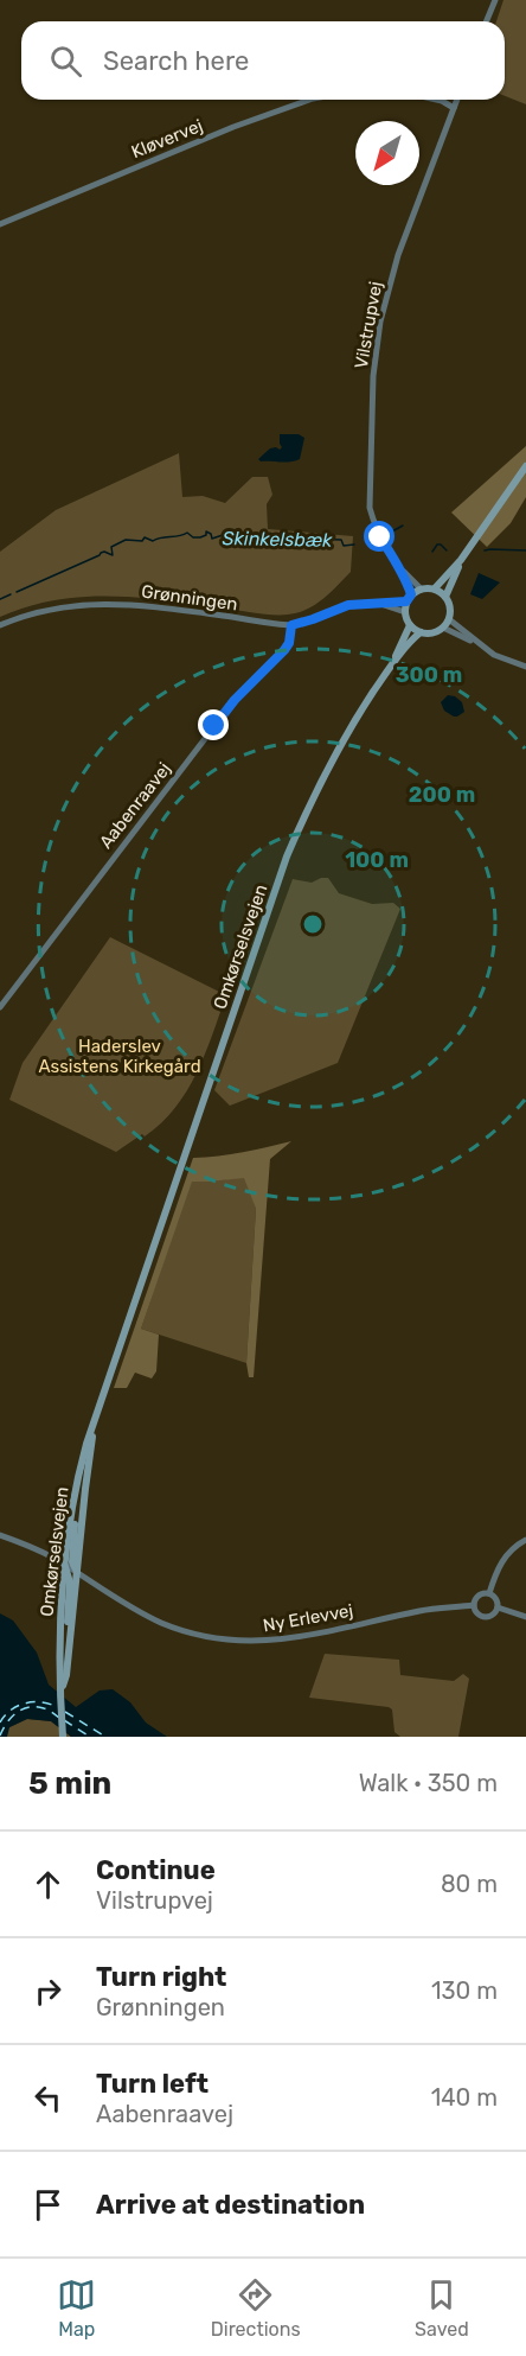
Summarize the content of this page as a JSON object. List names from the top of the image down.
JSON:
{
  "streets": {
    "main road": ["Omkørselsvejen"],
    "street": [
      "Kløvervej",
      "Vilstrupvej",
      "Grønningen",
      "Aabenraavej",
      "Ny Erlevvej"
    ]
  },
  "crossings": [
    ["Vilstrupvej", "Grønningen"],
    ["Vilstrupvej", "Omkørselsvejen"],
    ["Grønningen", "Aabenraavej"],
    ["Grønningen", "Omkørselsvejen"],
    ["Omkørselsvejen", "Ny Erlevvej"]
  ],
  "water": ["Skinkelsbæk"],
  "parks": ["Haderslev Assistens Kirkegård"],
  "north": "bottom left",
  "page": {
    "search": "Search here",
    "heading": ["5 min", "Walk · 350 m"],
    "list": [
      ["Continue", "Vilstrupvej", "80 m"],
      ["Turn right", "Grønningen", "130 m"],
      ["Turn left", "Aabenraavej", "140 m"],
      "Arrive at destination"
    ],
    "nav": ["Map", "Directions", "Saved"]
  },
  "rings": ["300 m", "200 m", "100 m"]
}
